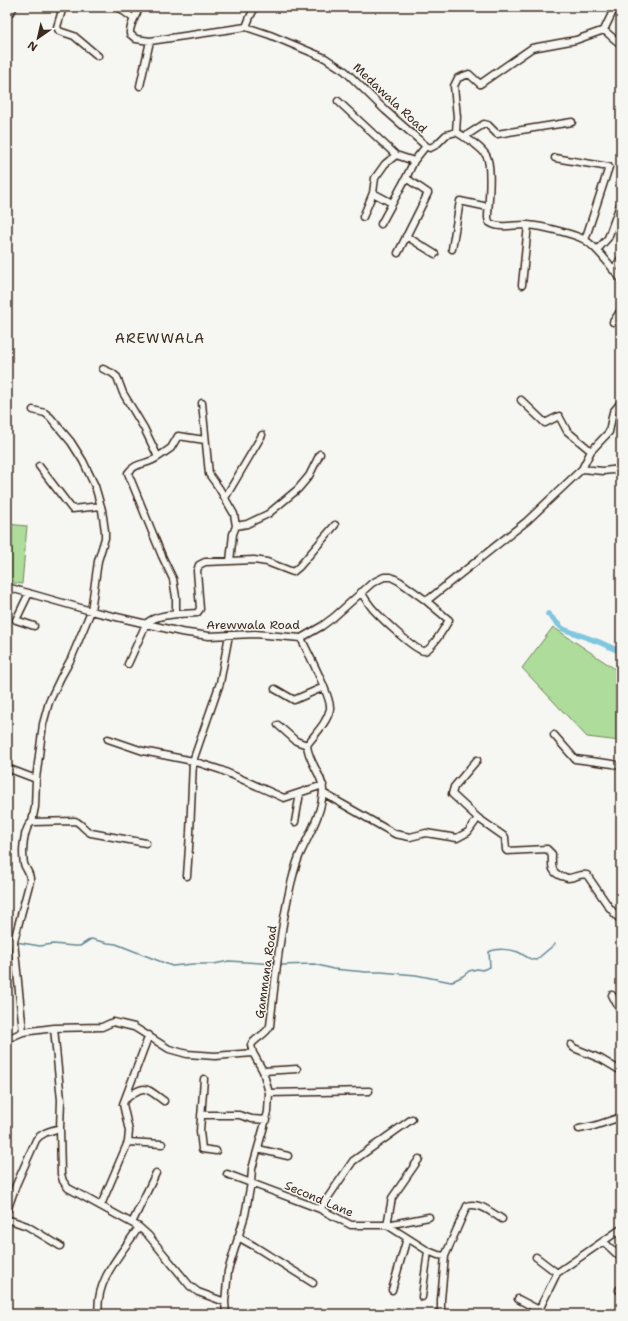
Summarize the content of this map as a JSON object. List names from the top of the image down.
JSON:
{
  "streets": {
    "street": [
      "Medawala Road",
      "Arewwala Road",
      "Gammana Road",
      "Second Lane"
    ]
  },
  "districts": ["AREWWALA"],
  "north": "bottom left"
}
